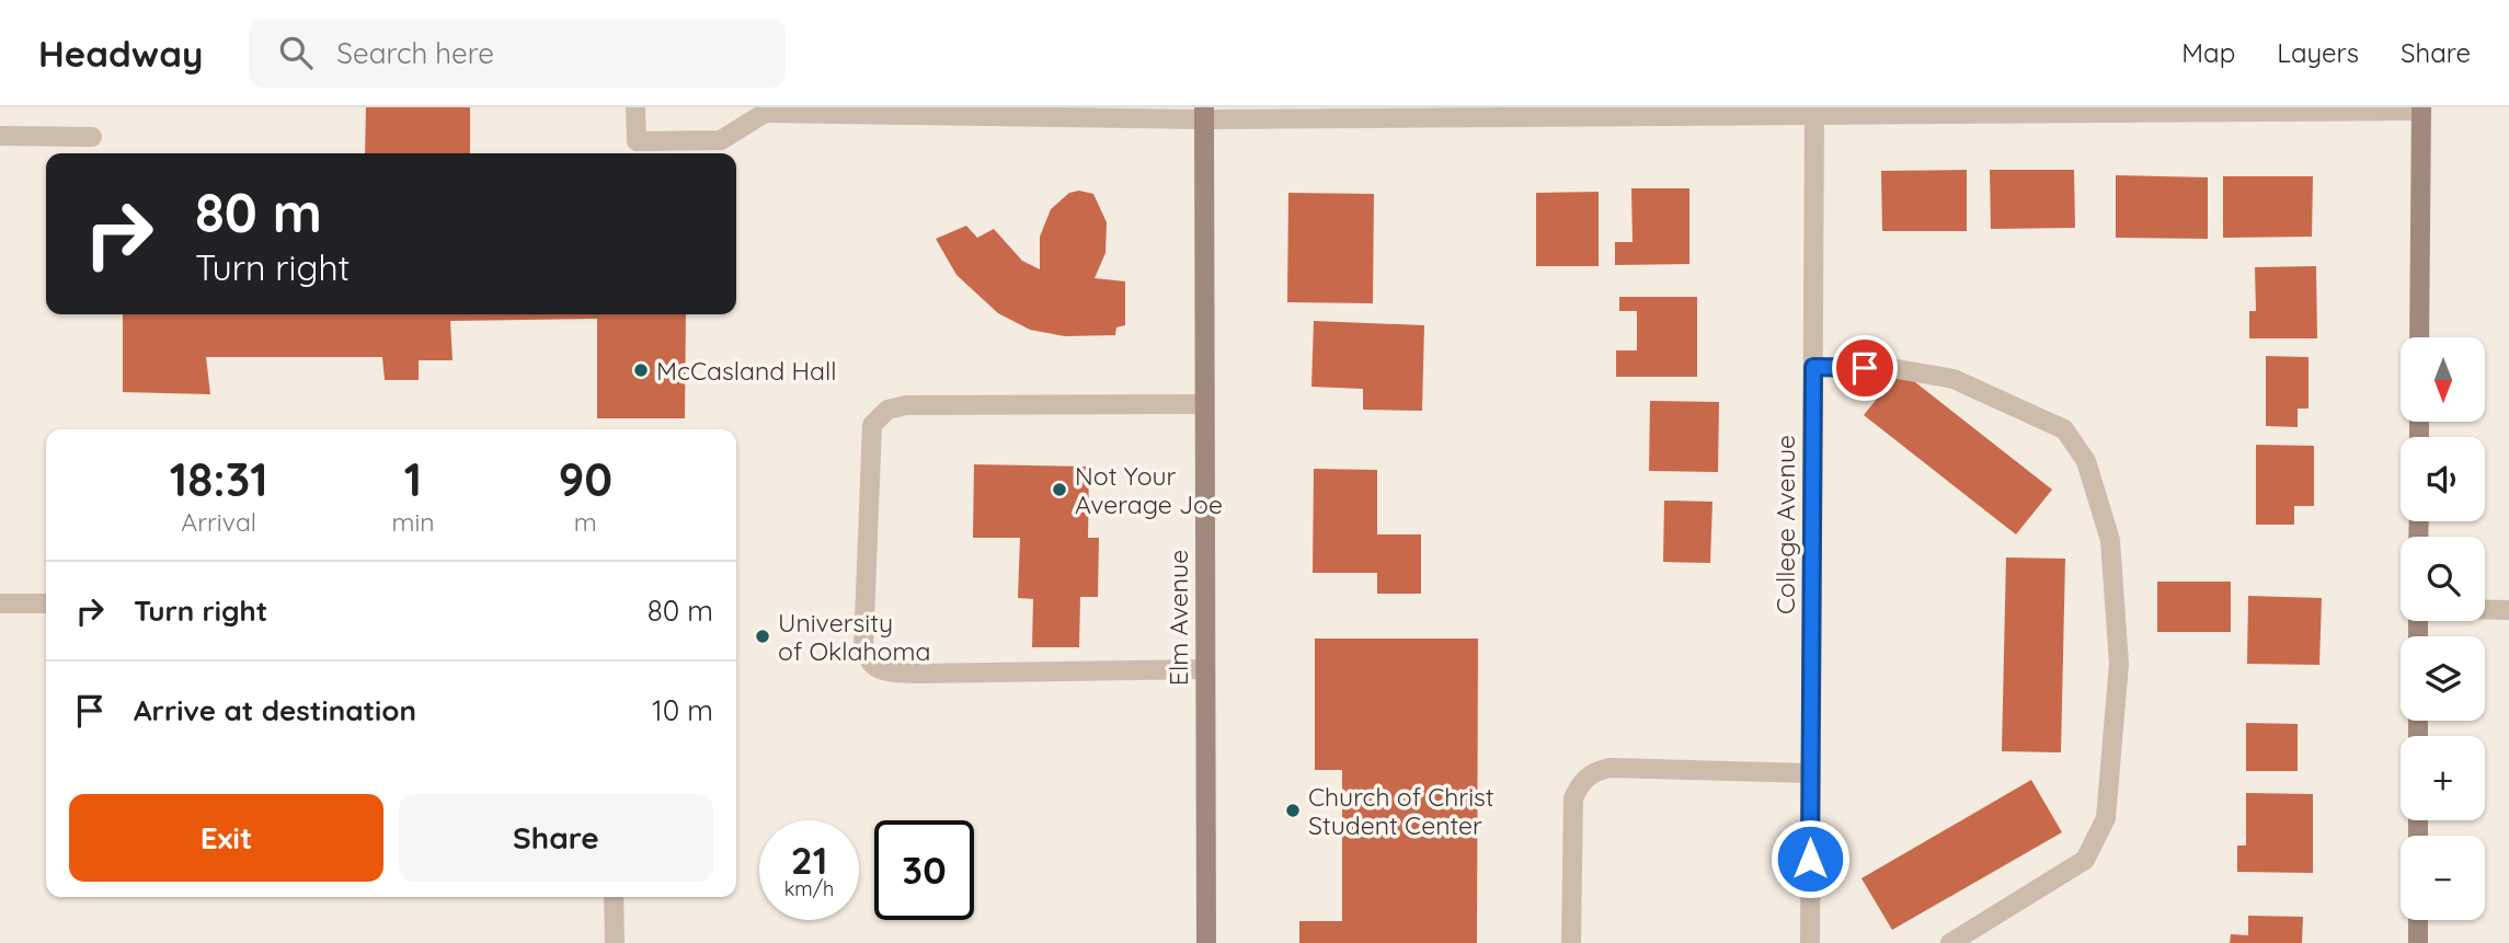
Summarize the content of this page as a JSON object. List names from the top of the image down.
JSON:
{
  "streets": {
    "street": ["College Avenue", "Elm Avenue"]
  },
  "places": [
    "McCasland Hall",
    "Not Your Average Joe",
    "University of Oklahoma",
    "Church of Christ Student Center"
  ],
  "north": "bottom",
  "page": {
    "header": "Headway",
    "search": "Search here",
    "nav": ["Map", "Layers", "Share"],
    "turn": ["80 m", "Turn right"],
    "map_buttons": ["+", "−"],
    "eta": [
      "18:31",
      "Arrival",
      "1",
      "min",
      "90",
      "m"
    ],
    "list": [
      {
        "name": "Turn right",
        "value": "80 m"
      },
      {
        "name": "Arrive at destination",
        "value": "10 m"
      }
    ],
    "buttons": ["Exit", "Share"],
    "speed": "21 km/h",
    "limit": "30"
  }
}
